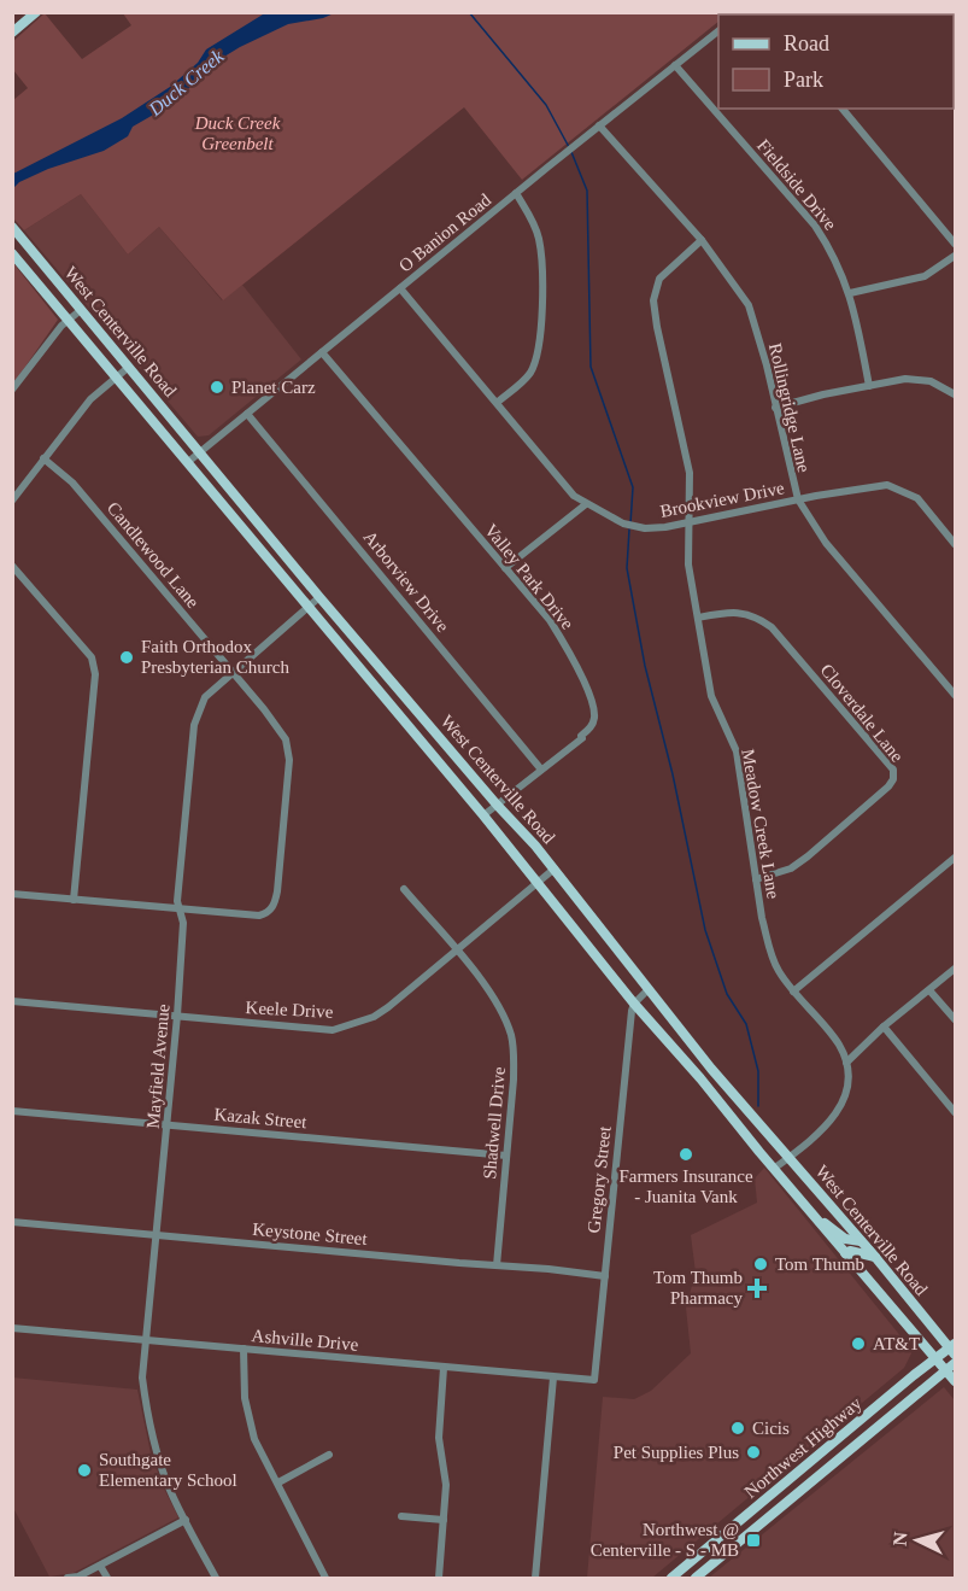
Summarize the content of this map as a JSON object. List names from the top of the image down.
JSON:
{
  "streets": {
    "main road": ["West Centerville Road", "Northwest Highway"],
    "street": [
      "Fieldside Drive",
      "O Banion Road",
      "Rollingridge Lane",
      "Brookview Drive",
      "Candlewood Lane",
      "Valley Park Drive",
      "Arborview Drive",
      "Cloverdale Lane",
      "Meadow Creek Lane",
      "Keele Drive",
      "Mayfield Avenue",
      "Kazak Street",
      "Shadwell Drive",
      "Gregory Street",
      "Keystone Street",
      "Ashville Drive"
    ]
  },
  "crossings": [
    ["Fieldside Drive", "O Banion Road"],
    ["O Banion Road", "West Centerville Road"],
    ["O Banion Road", "Rollingridge Lane"],
    ["O Banion Road", "Brookview Drive"],
    ["O Banion Road", "Valley Park Drive"],
    ["O Banion Road", "Arborview Drive"],
    ["West Centerville Road", "Valley Park Drive"],
    ["West Centerville Road", "Keele Drive"],
    ["West Centerville Road", "Mayfield Avenue"],
    ["West Centerville Road", "Gregory Street"],
    ["West Centerville Road", "Northwest Highway"],
    ["Rollingridge Lane", "Brookview Drive"],
    ["Rollingridge Lane", "Meadow Creek Lane"],
    ["Brookview Drive", "Meadow Creek Lane"],
    ["Candlewood Lane", "Mayfield Avenue"],
    ["Valley Park Drive", "Arborview Drive"],
    ["Cloverdale Lane", "Meadow Creek Lane"],
    ["Keele Drive", "Mayfield Avenue"],
    ["Keele Drive", "Shadwell Drive"],
    ["Mayfield Avenue", "Kazak Street"],
    ["Mayfield Avenue", "Keystone Street"],
    ["Mayfield Avenue", "Ashville Drive"],
    ["Kazak Street", "Shadwell Drive"],
    ["Shadwell Drive", "Keystone Street"],
    ["Gregory Street", "Keystone Street"],
    ["Gregory Street", "Ashville Drive"]
  ],
  "water": ["Duck Creek"],
  "parks": ["Duck Creek Greenbelt"],
  "places": {
    "other": [
      "Planet Carz",
      "Faith Orthodox Presbyterian Church",
      "Farmers Insurance - Juanita Vank",
      "Tom Thumb",
      "AT&T",
      "Cicis",
      "Pet Supplies Plus",
      "Southgate Elementary School"
    ],
    "health": ["Tom Thumb Pharmacy"],
    "transit": ["Northwest @ Centerville - S - MB"]
  },
  "legend": ["Road", "Park"],
  "north": "left"
}
